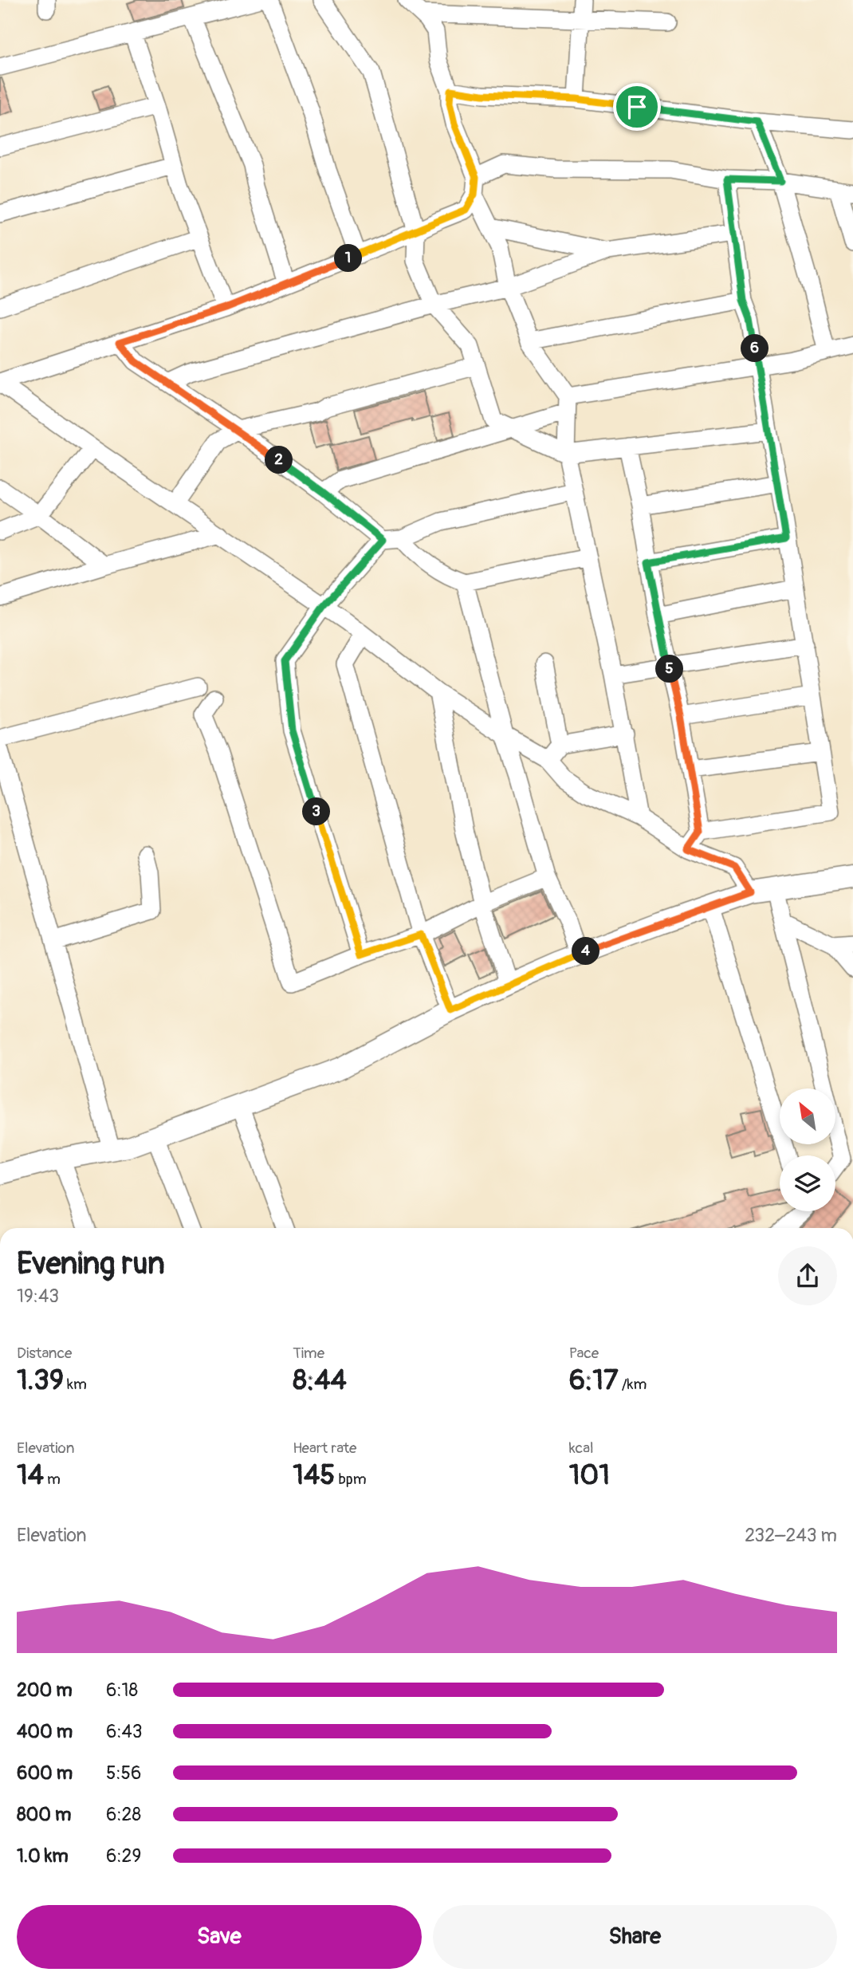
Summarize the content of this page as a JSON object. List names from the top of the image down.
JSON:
{
  "north": "top left",
  "page": {
    "pins": [
      "1",
      "6",
      "2",
      "5",
      "3",
      "4"
    ],
    "heading": ["Evening run", "19:43"],
    "stats": [
      ["Distance", "1.39 km"],
      ["Time", "8:44"],
      ["Pace", "6:17 /km"],
      ["Elevation", "14 m"],
      ["Heart rate", "145 bpm"],
      ["kcal", "101"]
    ],
    "chart": ["Elevation", "232–243 m"],
    "list": [
      {
        "name": "200 m",
        "note": "6:18"
      },
      {
        "name": "400 m",
        "note": "6:43"
      },
      {
        "name": "600 m",
        "note": "5:56"
      },
      {
        "name": "800 m",
        "note": "6:28"
      },
      {
        "name": "1.0 km",
        "note": "6:29"
      }
    ],
    "buttons": ["Save", "Share"]
  }
}
